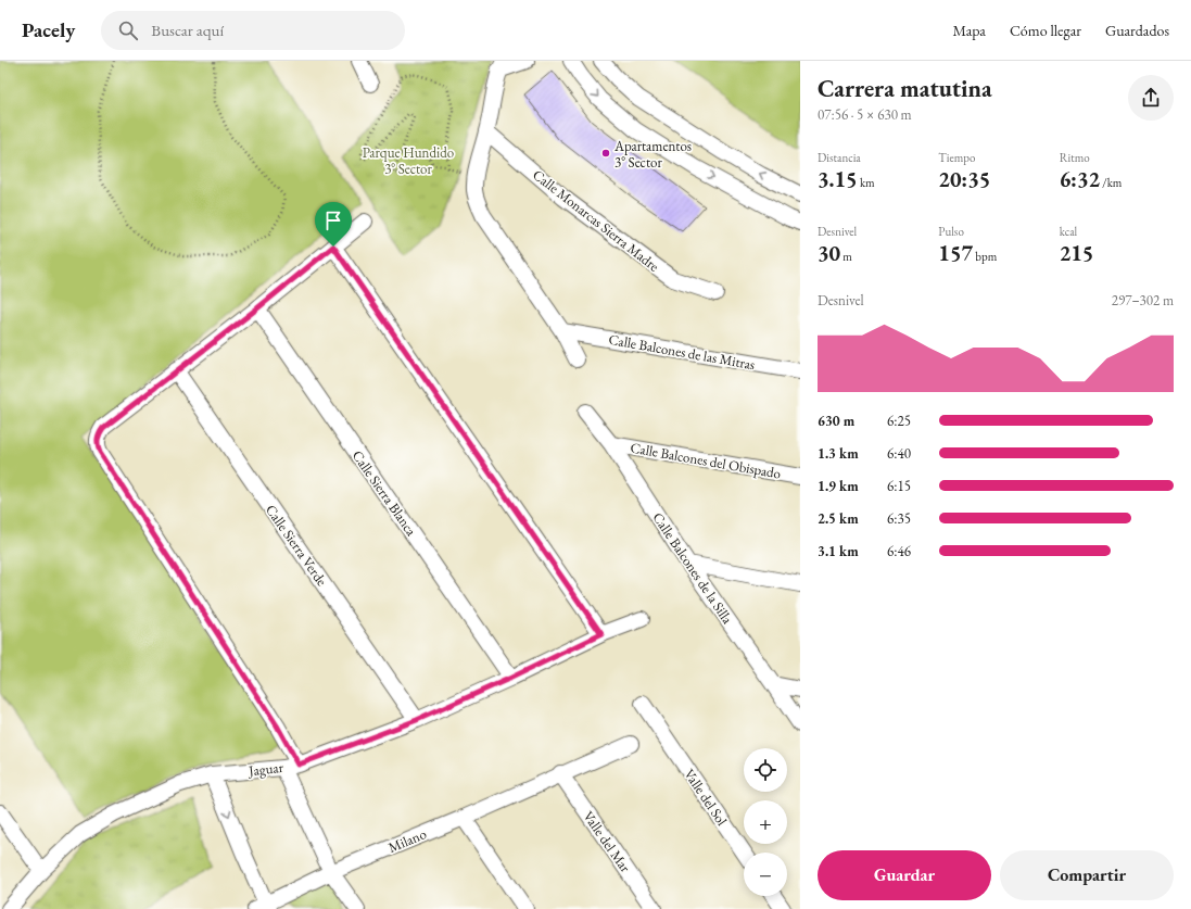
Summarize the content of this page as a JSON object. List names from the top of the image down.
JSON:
{
  "streets": {
    "street": [
      "Calle Monarcas Sierra Madre",
      "Calle Balcones de las Mitras",
      "Calle Balcones del Obispado",
      "Calle Sierra Blanca",
      "Calle Sierra Verde",
      "Calle Balcones de la Silla",
      "Jaguar",
      "Valle del Sol",
      "Milano",
      "Valle del Mar"
    ]
  },
  "crossings": [
    ["Calle Balcones del Obispado", "Calle Balcones de la Silla"],
    ["Calle Sierra Blanca", "Jaguar"],
    ["Calle Sierra Verde", "Jaguar"],
    ["Milano", "Valle del Mar"]
  ],
  "parks": ["Parque Hundido 3° Sector"],
  "places": ["Apartamentos 3° Sector"],
  "page": {
    "header": "Pacely",
    "search": "Buscar aquí",
    "nav": ["Mapa", "Cómo llegar", "Guardados"],
    "heading": ["Carrera matutina", "07:56 · 5 × 630 m"],
    "stats": [
      ["Distancia", "3.15 km"],
      ["Tiempo", "20:35"],
      ["Ritmo", "6:32 /km"],
      ["Desnivel", "30 m"],
      ["Pulso", "157 bpm"],
      ["kcal", "215"]
    ],
    "chart": ["Desnivel", "297–302 m"],
    "list": [
      {
        "name": "630 m",
        "note": "6:25"
      },
      {
        "name": "1.3 km",
        "note": "6:40"
      },
      {
        "name": "1.9 km",
        "note": "6:15"
      },
      {
        "name": "2.5 km",
        "note": "6:35"
      },
      {
        "name": "3.1 km",
        "note": "6:46"
      }
    ],
    "map_buttons": ["+", "−"],
    "buttons": ["Guardar", "Compartir"]
  }
}
